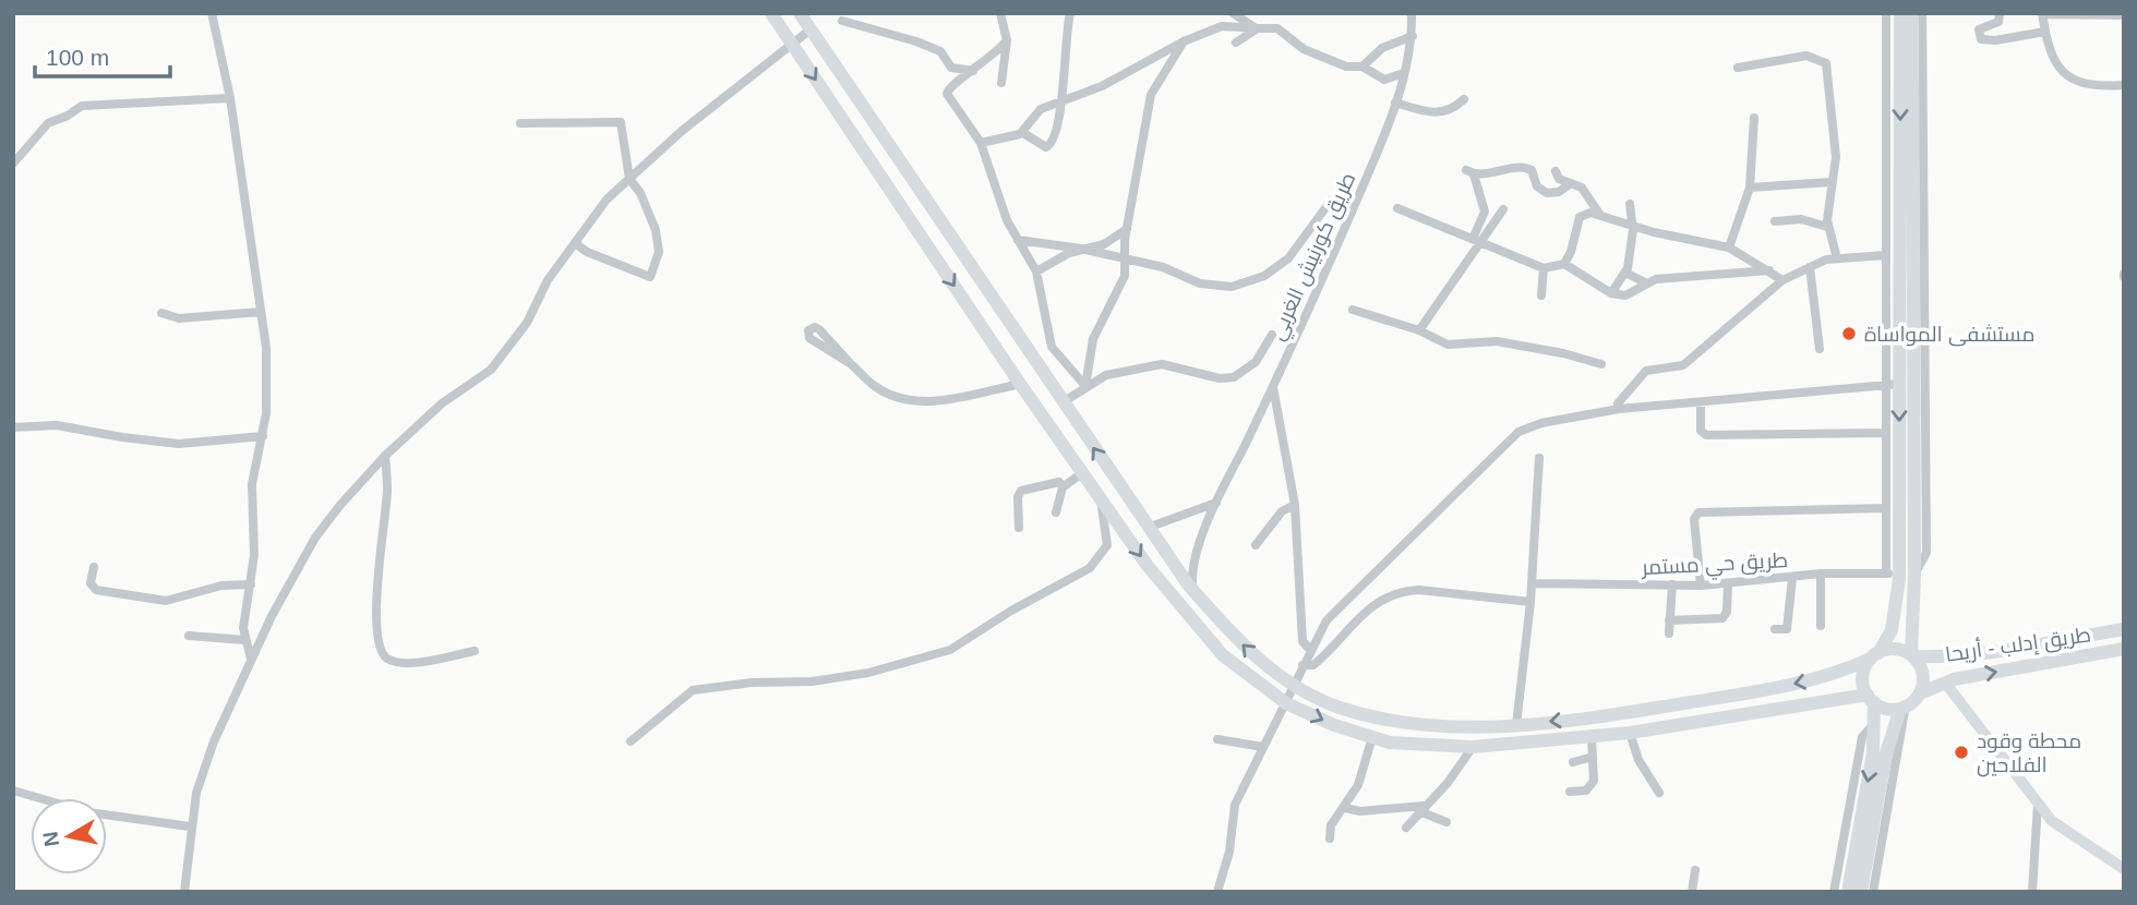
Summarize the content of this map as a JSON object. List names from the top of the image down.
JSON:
{
  "streets": {
    "main road": ["طريق إدلب - أريحا"],
    "street": ["طريق كورنيش الغربي", "طريق حي مستمر"]
  },
  "places": ["مستشفى المواساة", "محطة وقود الفلاحين"],
  "scale_bar": "100 m",
  "north": "left"
}
